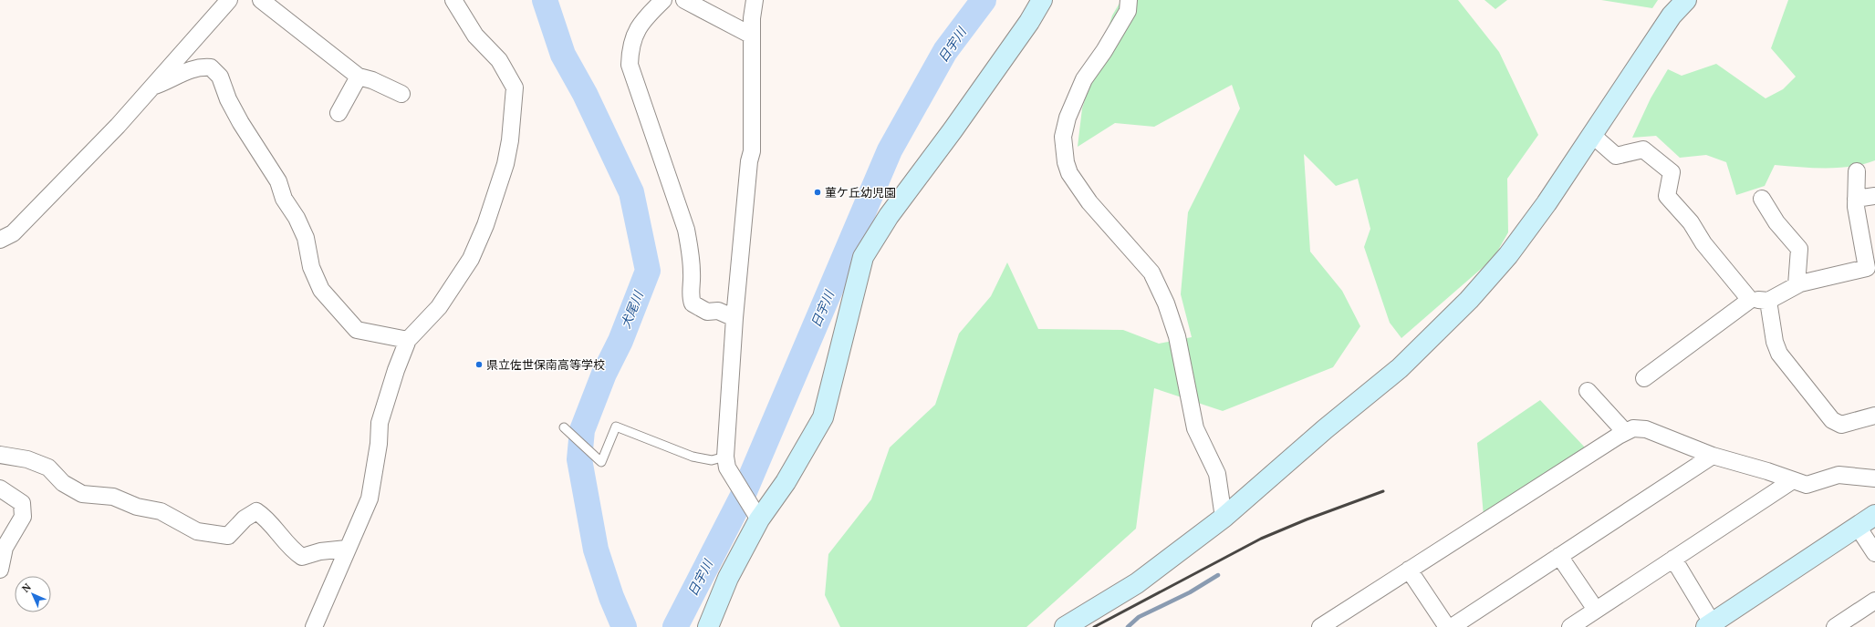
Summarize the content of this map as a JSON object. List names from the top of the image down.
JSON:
{
  "water": ["日宇川", "犬尾川"],
  "places": ["菫ケ丘幼児園", "県立佐世保南高等学校"],
  "north": "top left"
}
